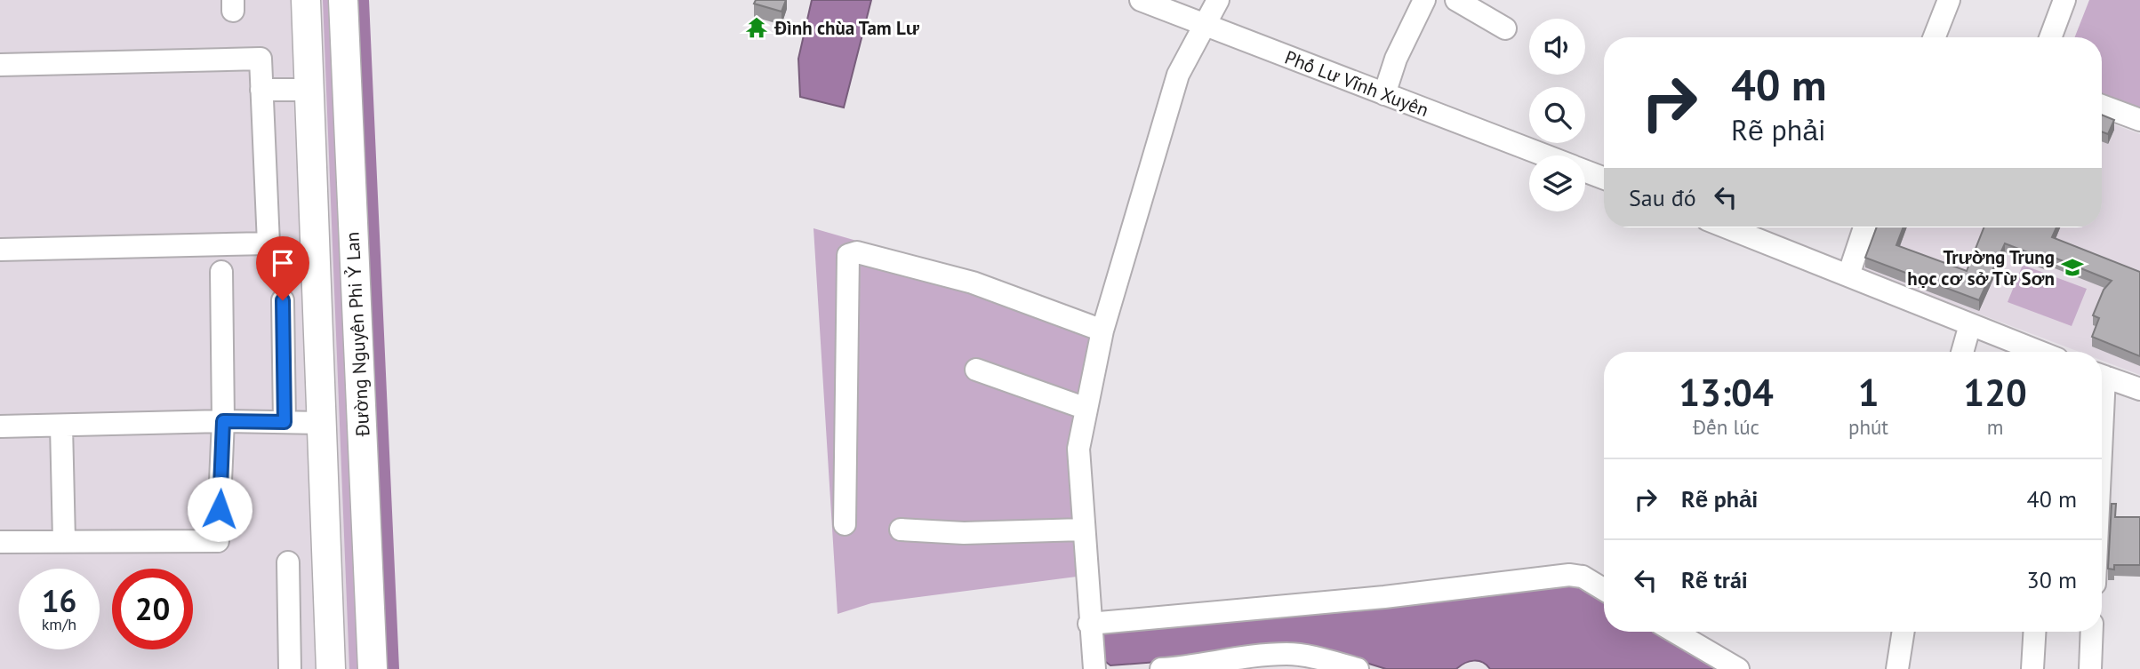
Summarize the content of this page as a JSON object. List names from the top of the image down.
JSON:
{
  "streets": {
    "main road": ["Đường Nguyên Phi Ỷ Lan"],
    "street": ["Phố Lư Vĩnh Xuyên"]
  },
  "places": {
    "temple": ["Đình chùa Tam Lư"],
    "school or university": ["Trường Trung học cơ sở Từ Sơn"]
  },
  "page": {
    "turn": ["40 m", "Rẽ phải"],
    "then": "Sau đó",
    "eta": [
      "13:04",
      "Đến lúc",
      "1",
      "phút",
      "120",
      "m"
    ],
    "list": [
      {
        "name": "Rẽ phải",
        "value": "40 m"
      },
      {
        "name": "Rẽ trái",
        "value": "30 m"
      }
    ],
    "speed": "16 km/h",
    "limit": "20"
  }
}
